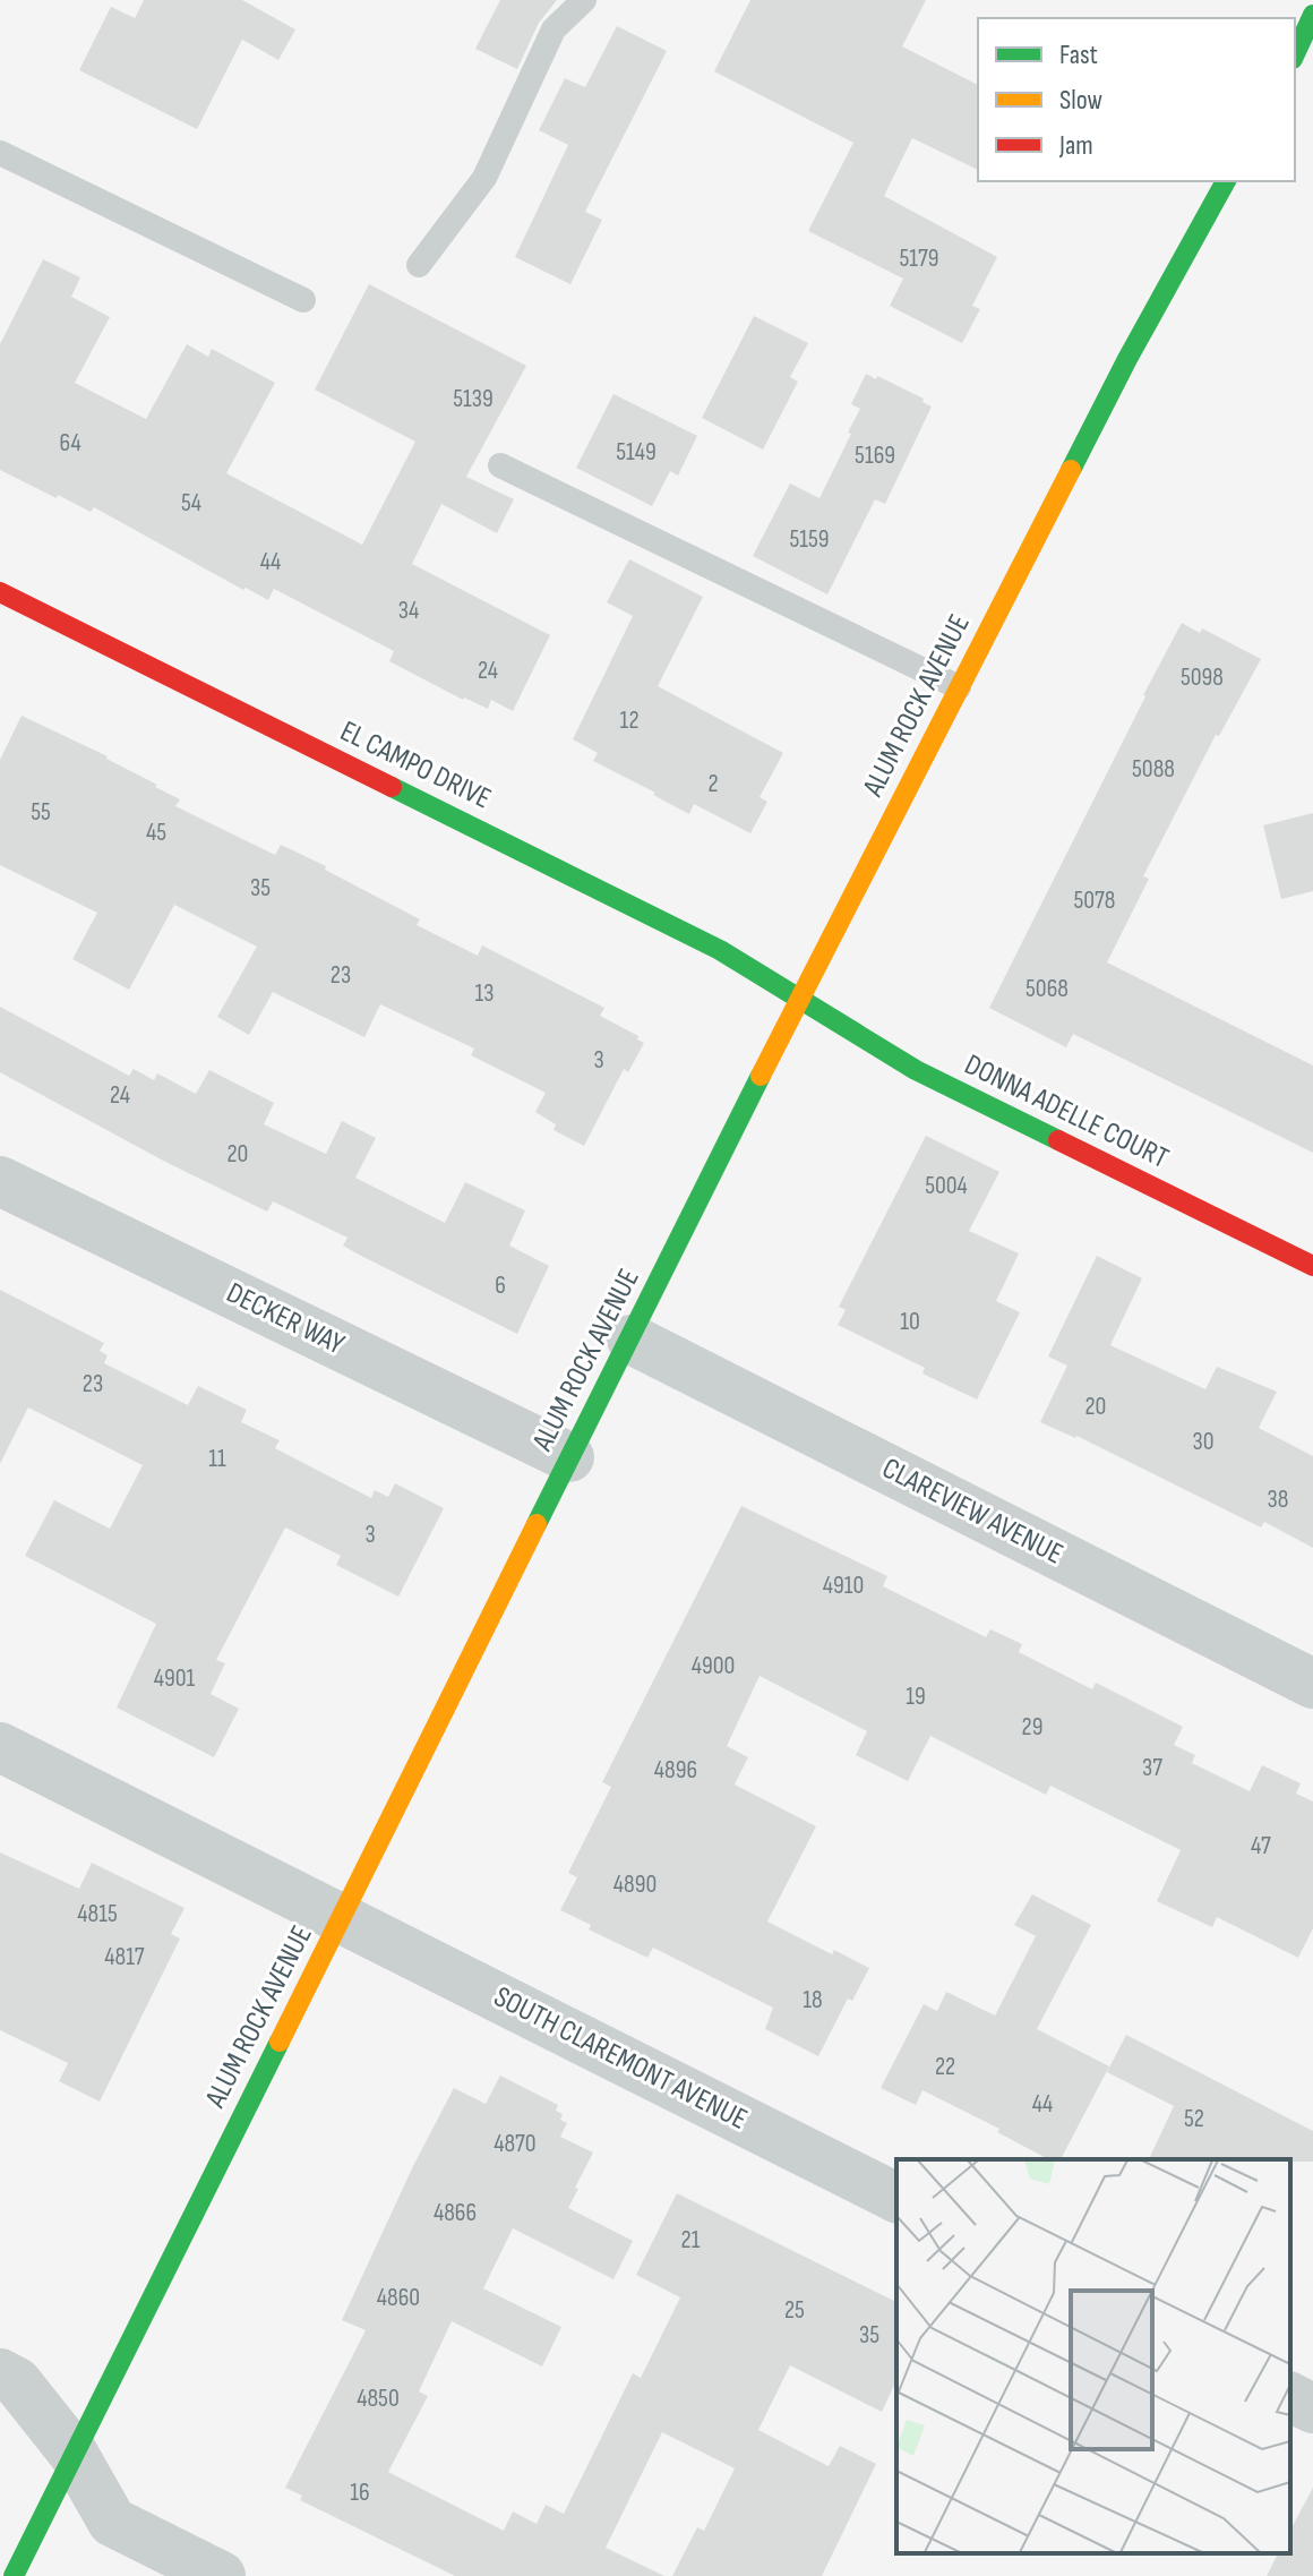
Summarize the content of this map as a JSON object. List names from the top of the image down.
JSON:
{
  "streets": {
    "main road": ["ALUM ROCK AVENUE", "EL CAMPO DRIVE", "DONNA ADELLE COURT"],
    "street": ["DECKER WAY", "CLAREVIEW AVENUE", "SOUTH CLAREMONT AVENUE"]
  },
  "crossings": [
    ["ALUM ROCK AVENUE", "EL CAMPO DRIVE"],
    ["ALUM ROCK AVENUE", "DONNA ADELLE COURT"],
    ["ALUM ROCK AVENUE", "DECKER WAY"],
    ["ALUM ROCK AVENUE", "CLAREVIEW AVENUE"],
    ["ALUM ROCK AVENUE", "SOUTH CLAREMONT AVENUE"],
    ["EL CAMPO DRIVE", "DONNA ADELLE COURT"]
  ],
  "house_numbers": [
    "5179",
    "5139",
    "64",
    "5149",
    "5169",
    "54",
    "5159",
    "44",
    "34",
    "24",
    "5098",
    "12",
    "5088",
    "2",
    "55",
    "45",
    "35",
    "5078",
    "23",
    "5068",
    "13",
    "3",
    "24",
    "20",
    "5004",
    "6",
    "10",
    "23",
    "20",
    "30",
    "11",
    "38",
    "3",
    "4910",
    "4900",
    "4901",
    "19",
    "29",
    "37",
    "4896",
    "47",
    "4890",
    "4815",
    "4817",
    "18",
    "22",
    "44",
    "52",
    "4870",
    "4866",
    "21",
    "4860",
    "25",
    "35",
    "4850",
    "16"
  ],
  "legend": ["Fast", "Slow", "Jam"]
}
